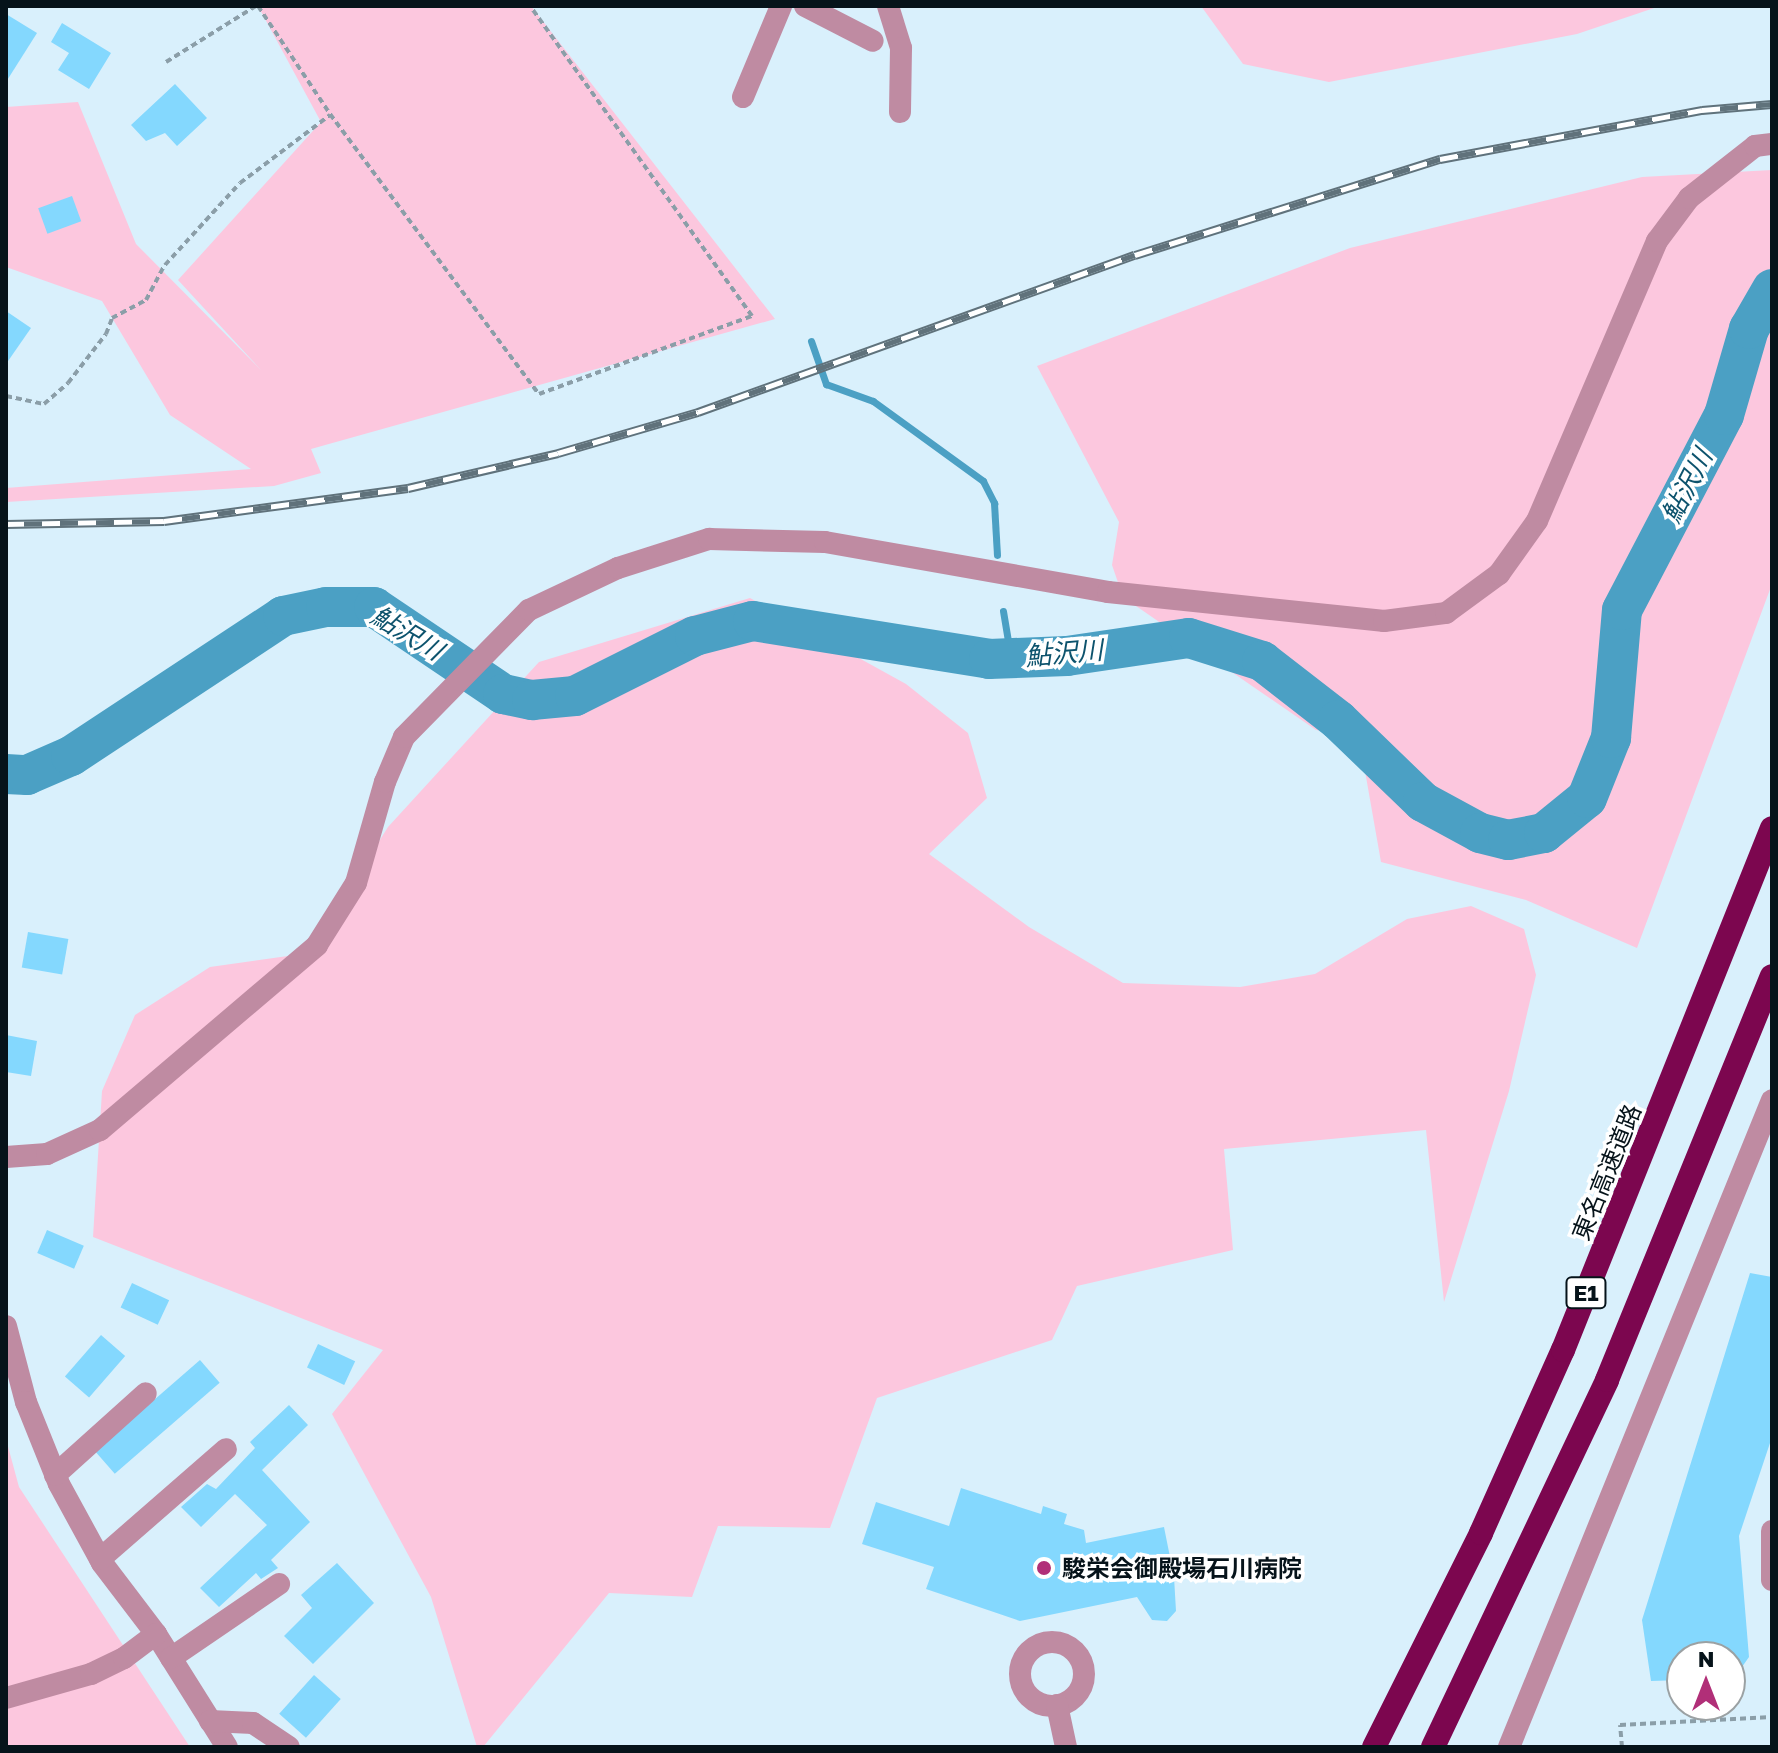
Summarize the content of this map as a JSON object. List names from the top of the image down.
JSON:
{
  "streets": {
    "highway": ["東名高速道路", "E1"]
  },
  "water": ["鮎沢川"],
  "places": ["駿栄会御殿場石川病院"],
  "north": "top"
}
